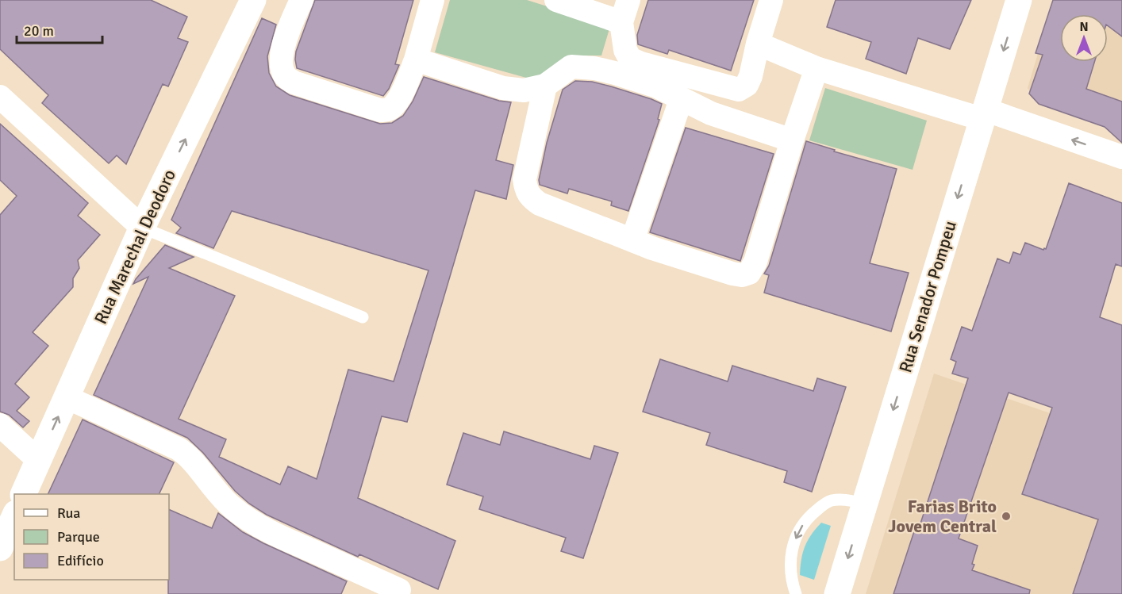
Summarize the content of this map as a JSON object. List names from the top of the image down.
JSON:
{
  "streets": {
    "street": ["Rua Marechal Deodoro", "Rua Senador Pompeu"]
  },
  "one_way": ["Rua Marechal Deodoro", "Rua Senador Pompeu"],
  "places": ["Farias Brito Jovem Central"],
  "legend": ["Rua", "Parque", "Edifício"],
  "scale_bar": "20 m",
  "north": "top"
}
